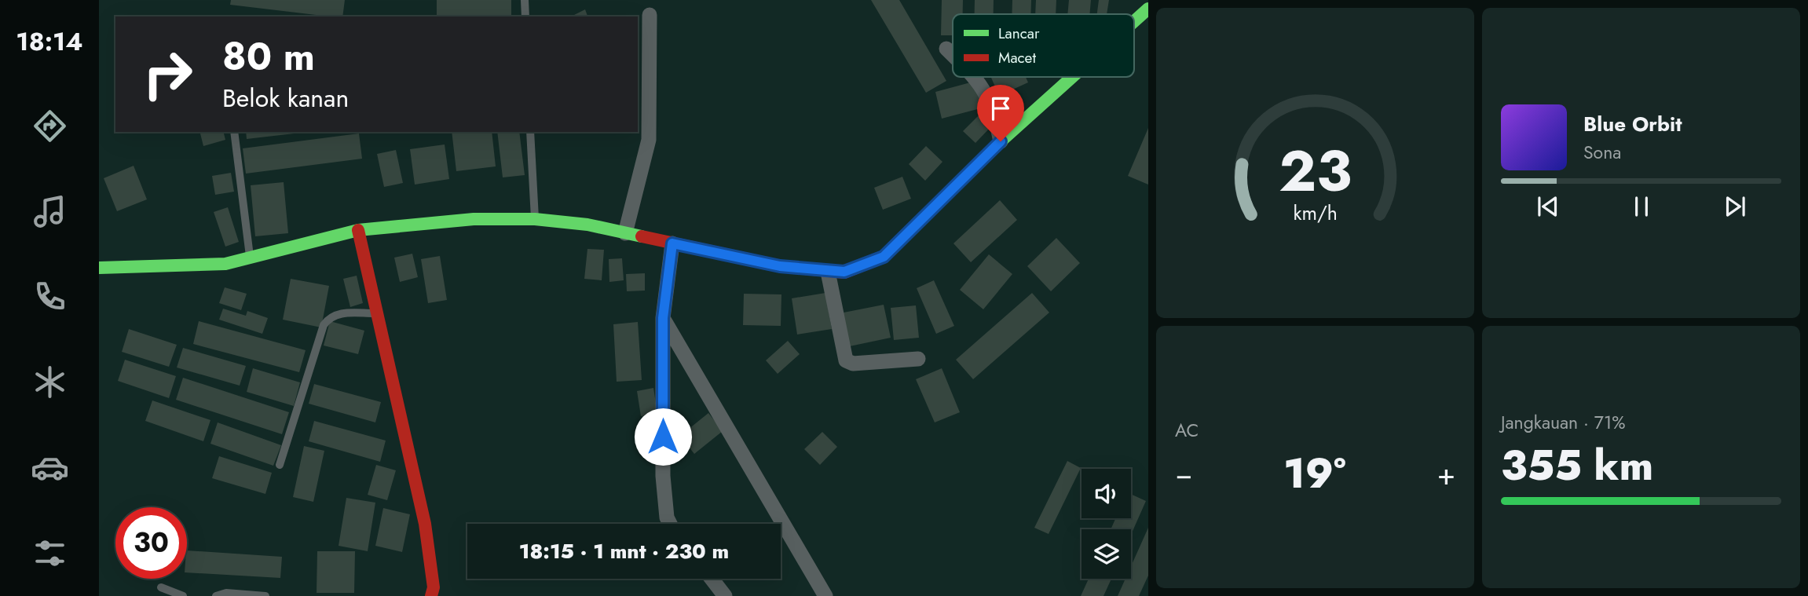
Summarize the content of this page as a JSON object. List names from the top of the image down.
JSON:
{
  "legend": ["Lancar", "Macet"],
  "page": {
    "tabs": "18:14",
    "turn": ["80 m", "Belok kanan"],
    "song": ["Blue Orbit", "Sona"],
    "tile": [
      "AC",
      ["Jangkauan · 71%", "355 km"]
    ],
    "heat": ["−", "19°", "+"],
    "limit": "30",
    "trip": "18:15 · 1 mnt · 230 m",
    "gauge": ["23", "km/h"]
  }
}
